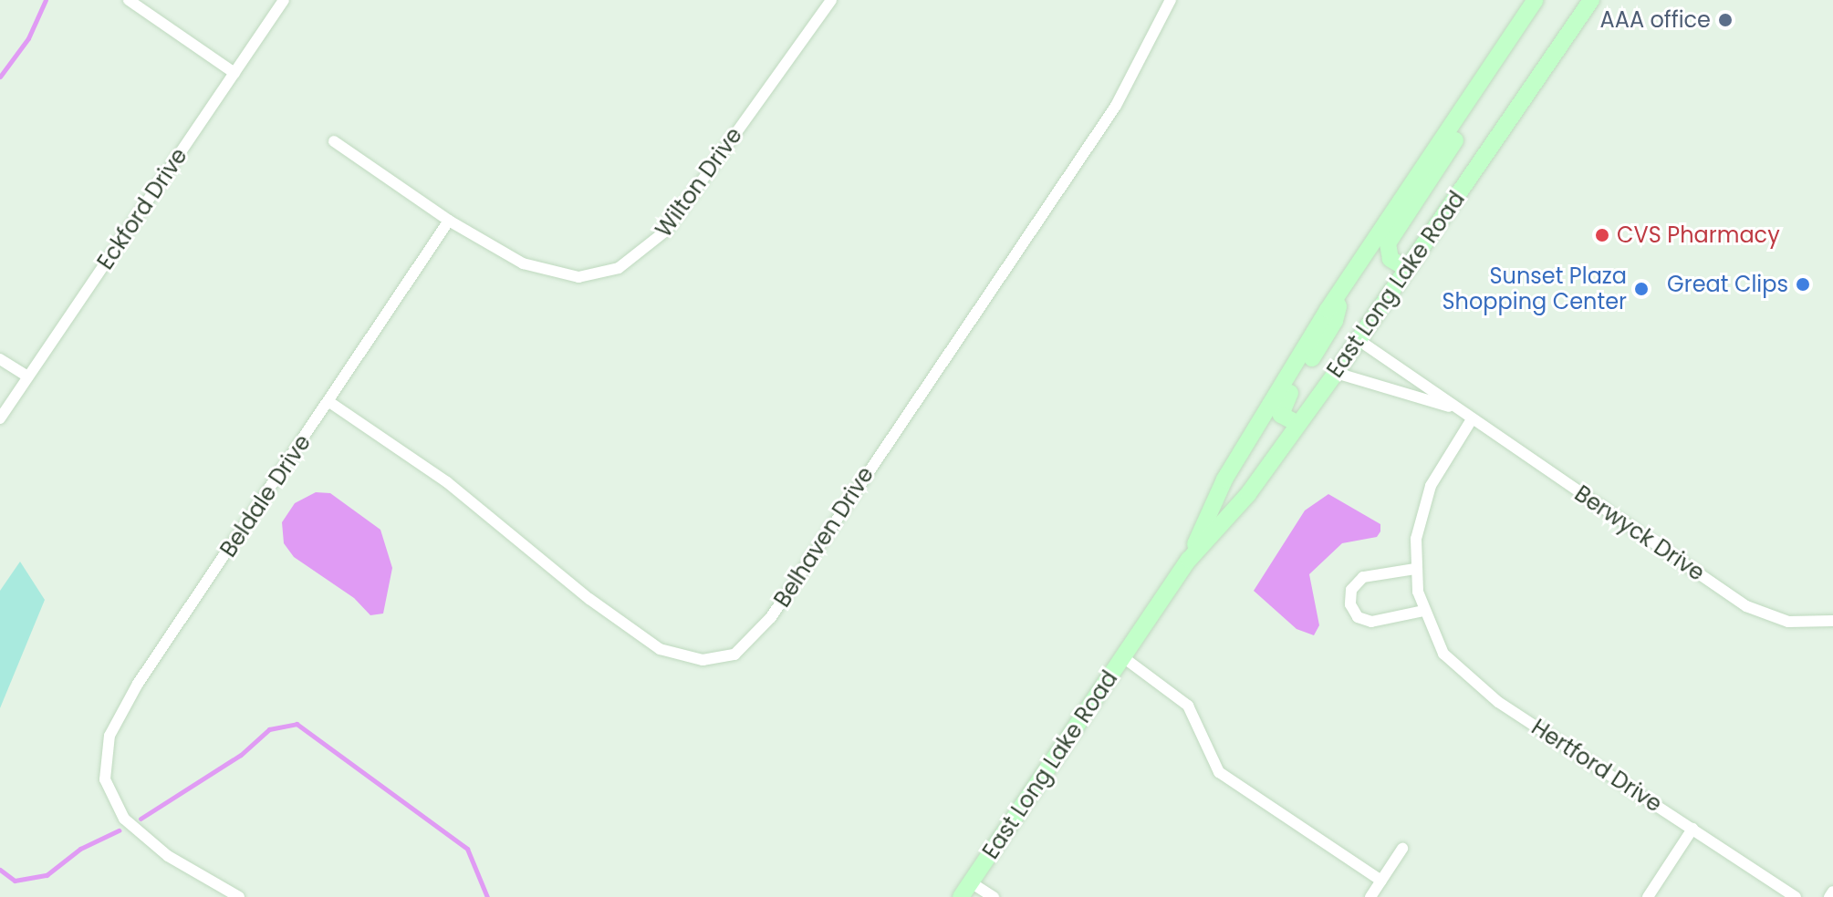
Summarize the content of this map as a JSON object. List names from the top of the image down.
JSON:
{
  "streets": {
    "main road": ["East Long Lake Road"],
    "street": [
      "Wilton Drive",
      "Eckford Drive",
      "Beldale Drive",
      "Berwyck Drive",
      "Belhaven Drive",
      "Hertford Drive"
    ]
  },
  "crossings": [
    ["Wilton Drive", "Beldale Drive"],
    ["East Long Lake Road", "Berwyck Drive"],
    ["Beldale Drive", "Belhaven Drive"],
    ["Berwyck Drive", "Hertford Drive"]
  ],
  "places": [
    "AAA office",
    "CVS Pharmacy",
    "Great Clips",
    "Sunset Plaza Shopping Center"
  ]
}
